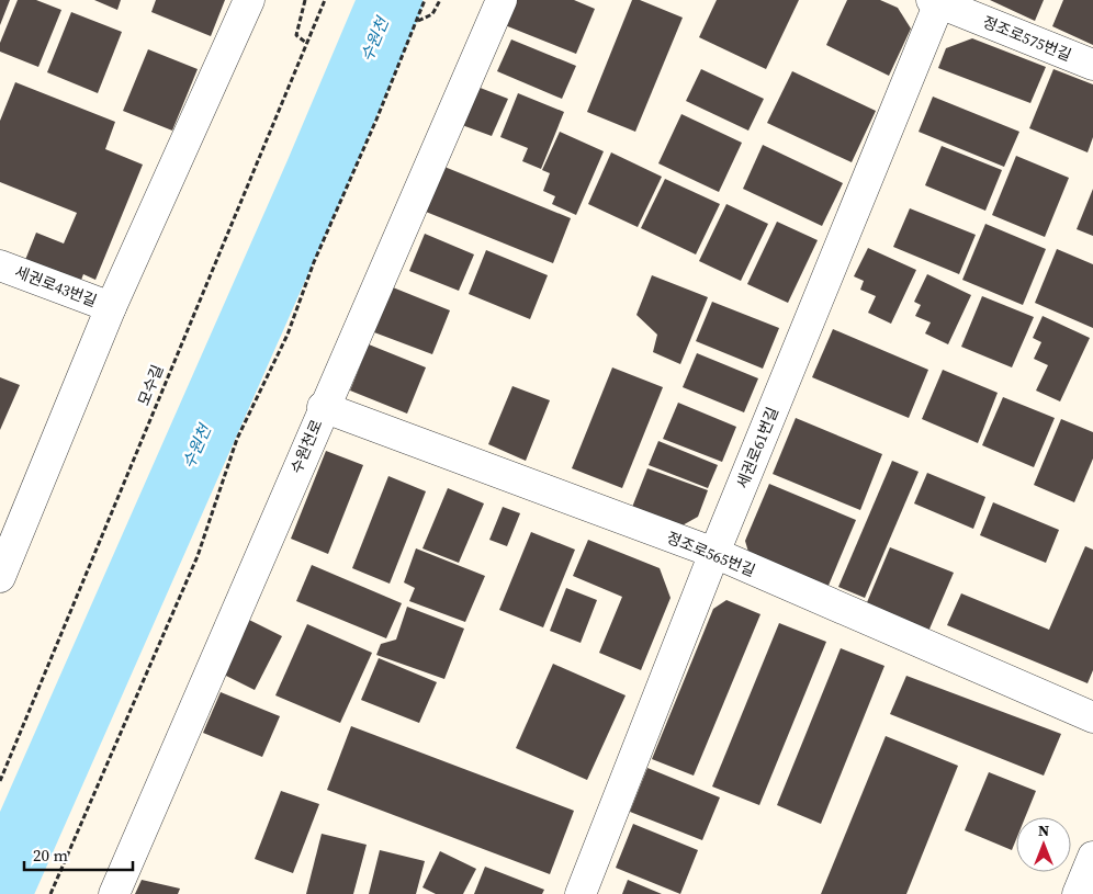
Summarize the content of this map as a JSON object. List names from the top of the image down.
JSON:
{
  "streets": {
    "street": [
      "정조로575번길",
      "세권로43번길",
      "수원천로",
      "세권로61번길",
      "정조로565번길"
    ],
    "path": ["모수길"]
  },
  "crossings": [
    ["정조로575번길", "세권로61번길"],
    ["수원천로", "정조로565번길"],
    ["세권로61번길", "정조로565번길"]
  ],
  "water": ["수원천"],
  "scale_bar": "20 m",
  "north": "top"
}
